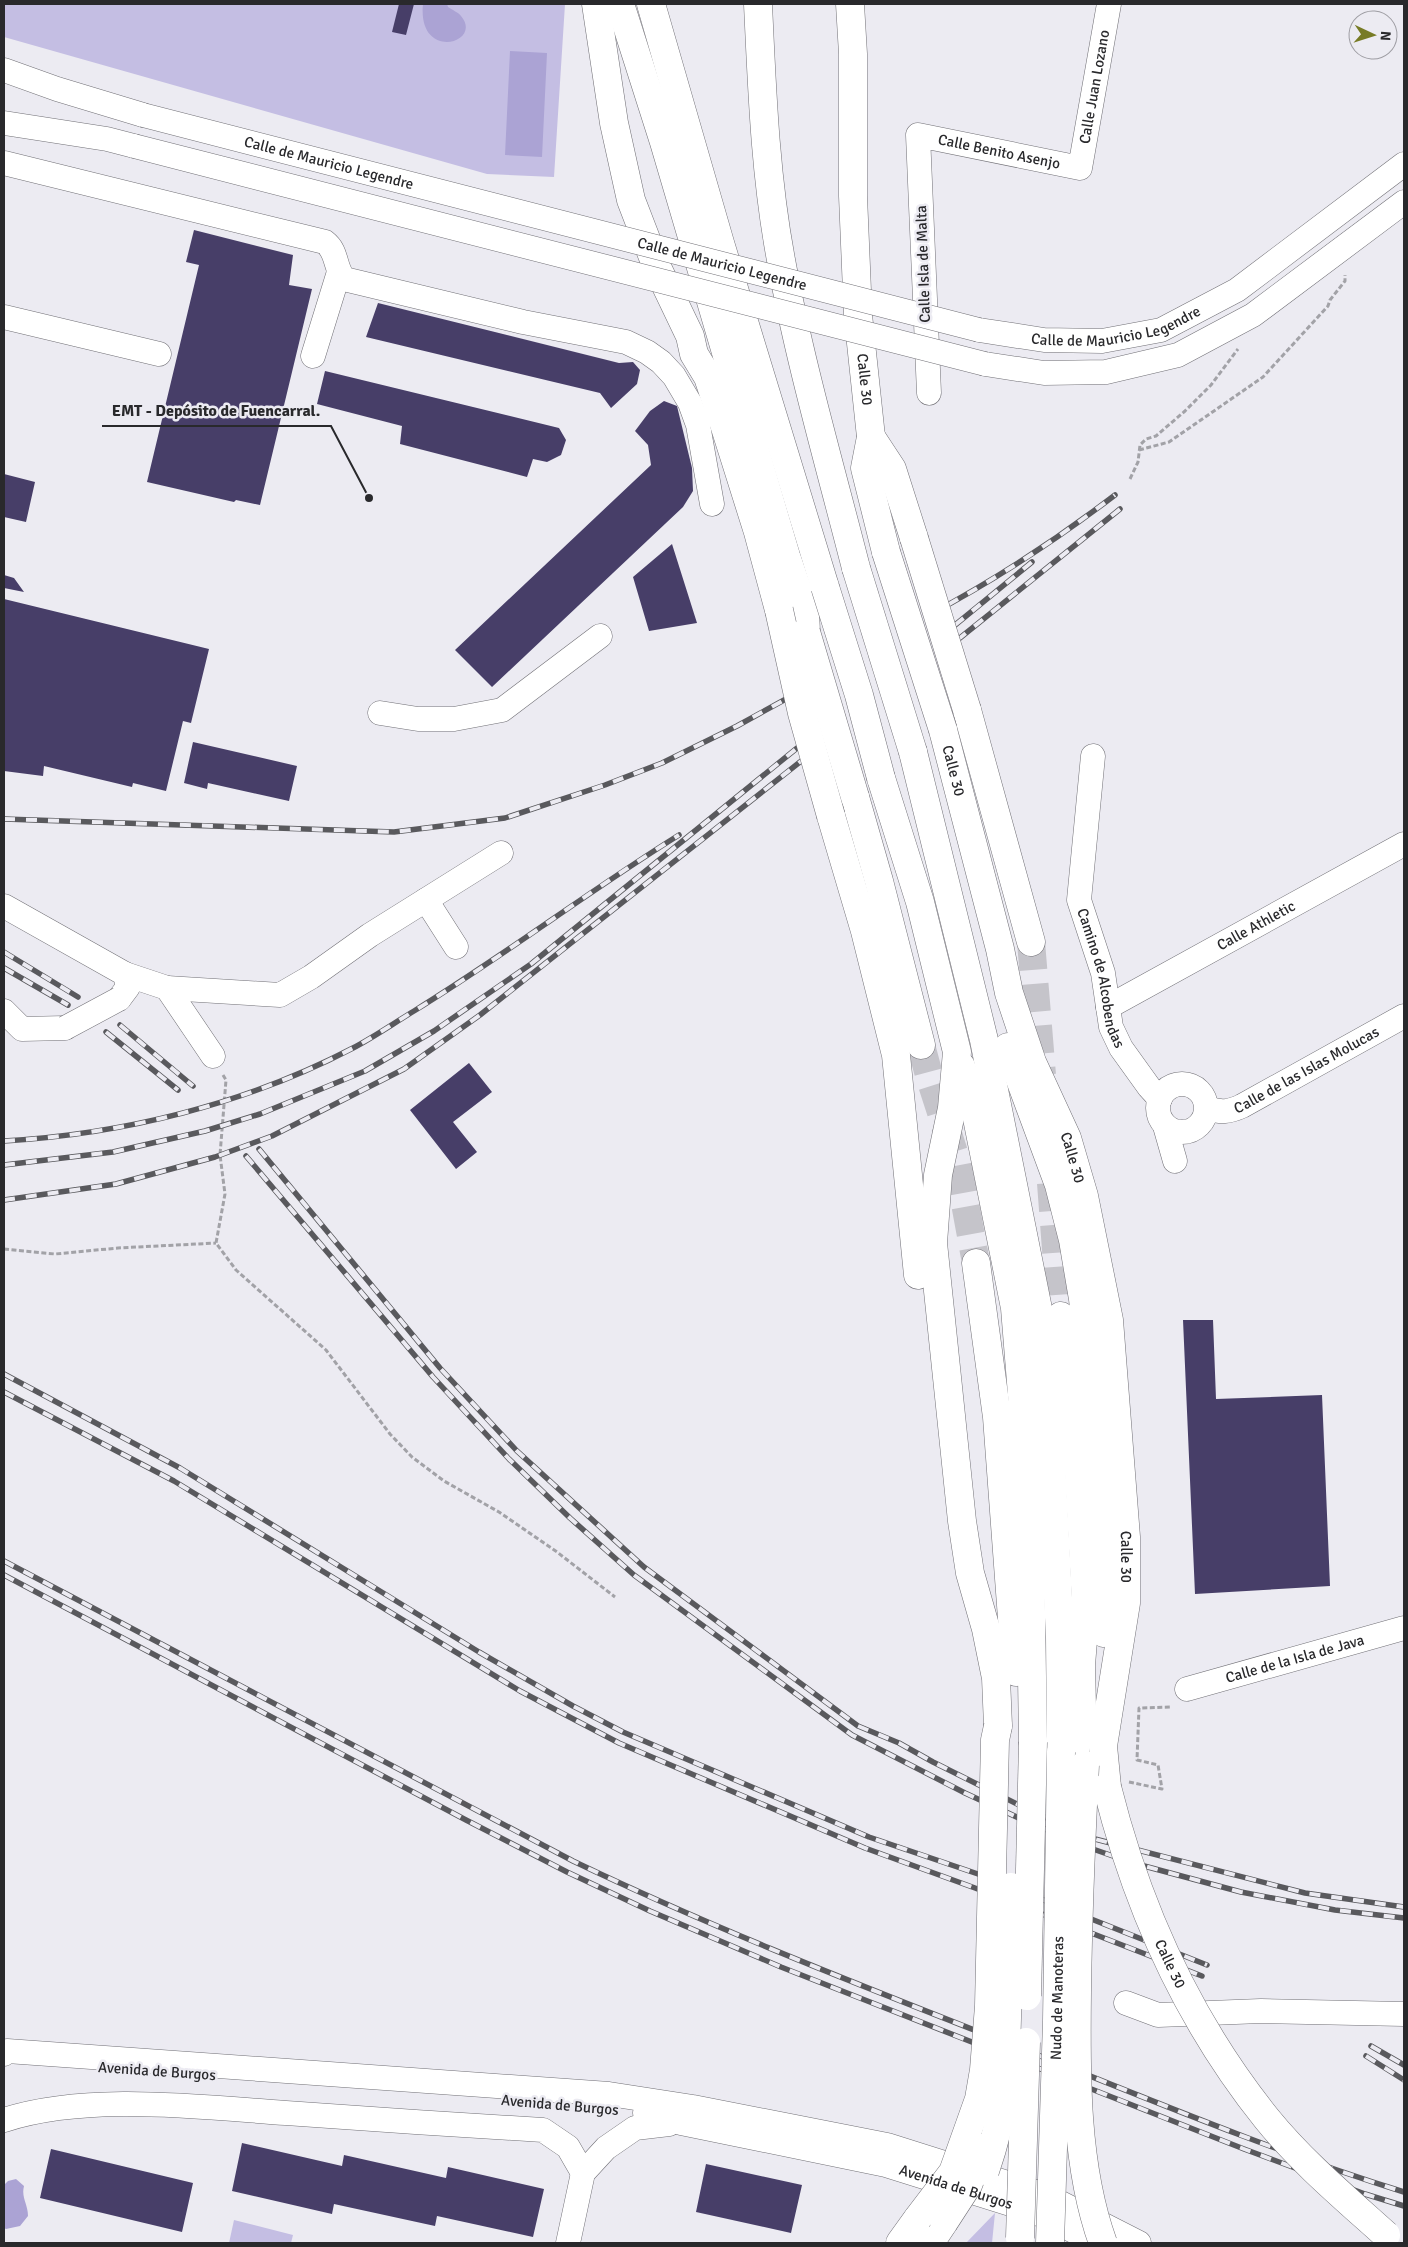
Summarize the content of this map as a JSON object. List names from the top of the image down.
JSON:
{
  "streets": {
    "highway": ["Calle 30", "Nudo de Manoteras"],
    "street": [
      "Calle Juan Lozano",
      "Calle Benito Asenjo",
      "Calle de Mauricio Legendre",
      "Calle Isla de Malta",
      "Calle Athletic",
      "Camino de Alcobendas",
      "Calle de las Islas Molucas",
      "Calle de la Isla de Java",
      "Avenida de Burgos"
    ]
  },
  "crossings": [
    ["Calle Juan Lozano", "Calle Benito Asenjo"],
    ["Calle Benito Asenjo", "Calle Isla de Malta"],
    ["Calle Athletic", "Camino de Alcobendas"],
    ["Camino de Alcobendas", "Calle de las Islas Molucas"]
  ],
  "places": ["EMT - Depósito de Fuencarral."],
  "north": "right"
}
